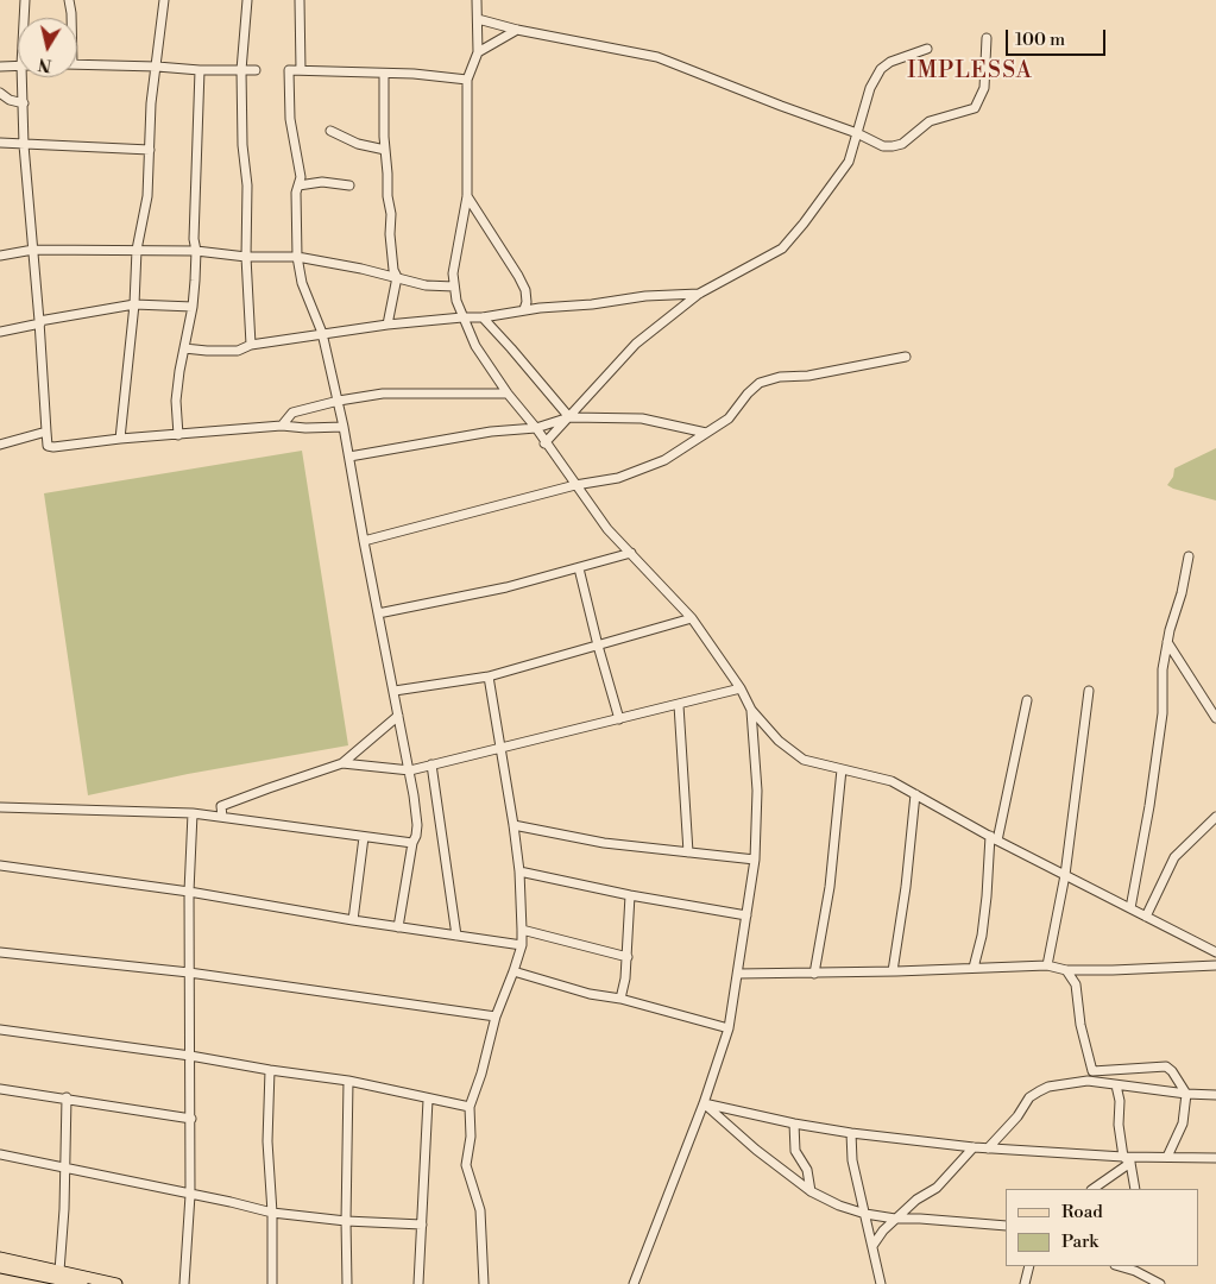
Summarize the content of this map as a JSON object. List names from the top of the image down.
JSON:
{
  "districts": ["IMPLESSA"],
  "legend": ["Road", "Park"],
  "scale_bar": "100 m",
  "north": "bottom"
}
